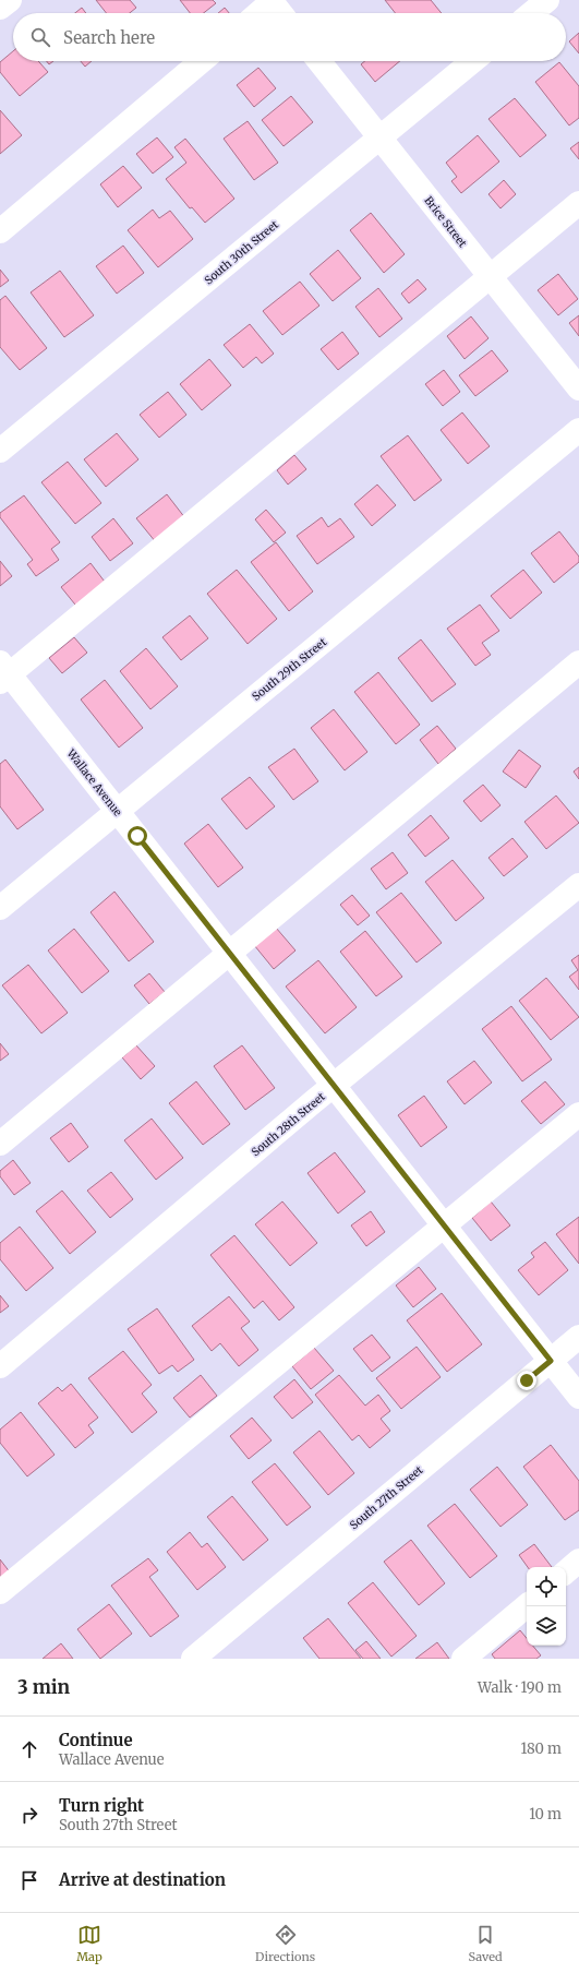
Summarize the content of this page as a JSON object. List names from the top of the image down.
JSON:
{
  "streets": {
    "street": [
      "Brice Street",
      "South 30th Street",
      "South 29th Street",
      "Wallace Avenue",
      "South 28th Street",
      "South 27th Street"
    ]
  },
  "crossings": [
    ["Brice Street", "South 30th Street"],
    ["South 29th Street", "Wallace Avenue"],
    ["Wallace Avenue", "South 28th Street"],
    ["Wallace Avenue", "South 27th Street"]
  ],
  "page": {
    "search": "Search here",
    "heading": ["3 min", "Walk · 190 m"],
    "list": [
      ["Continue", "Wallace Avenue", "180 m"],
      ["Turn right", "South 27th Street", "10 m"],
      "Arrive at destination"
    ],
    "nav": ["Map", "Directions", "Saved"]
  }
}
